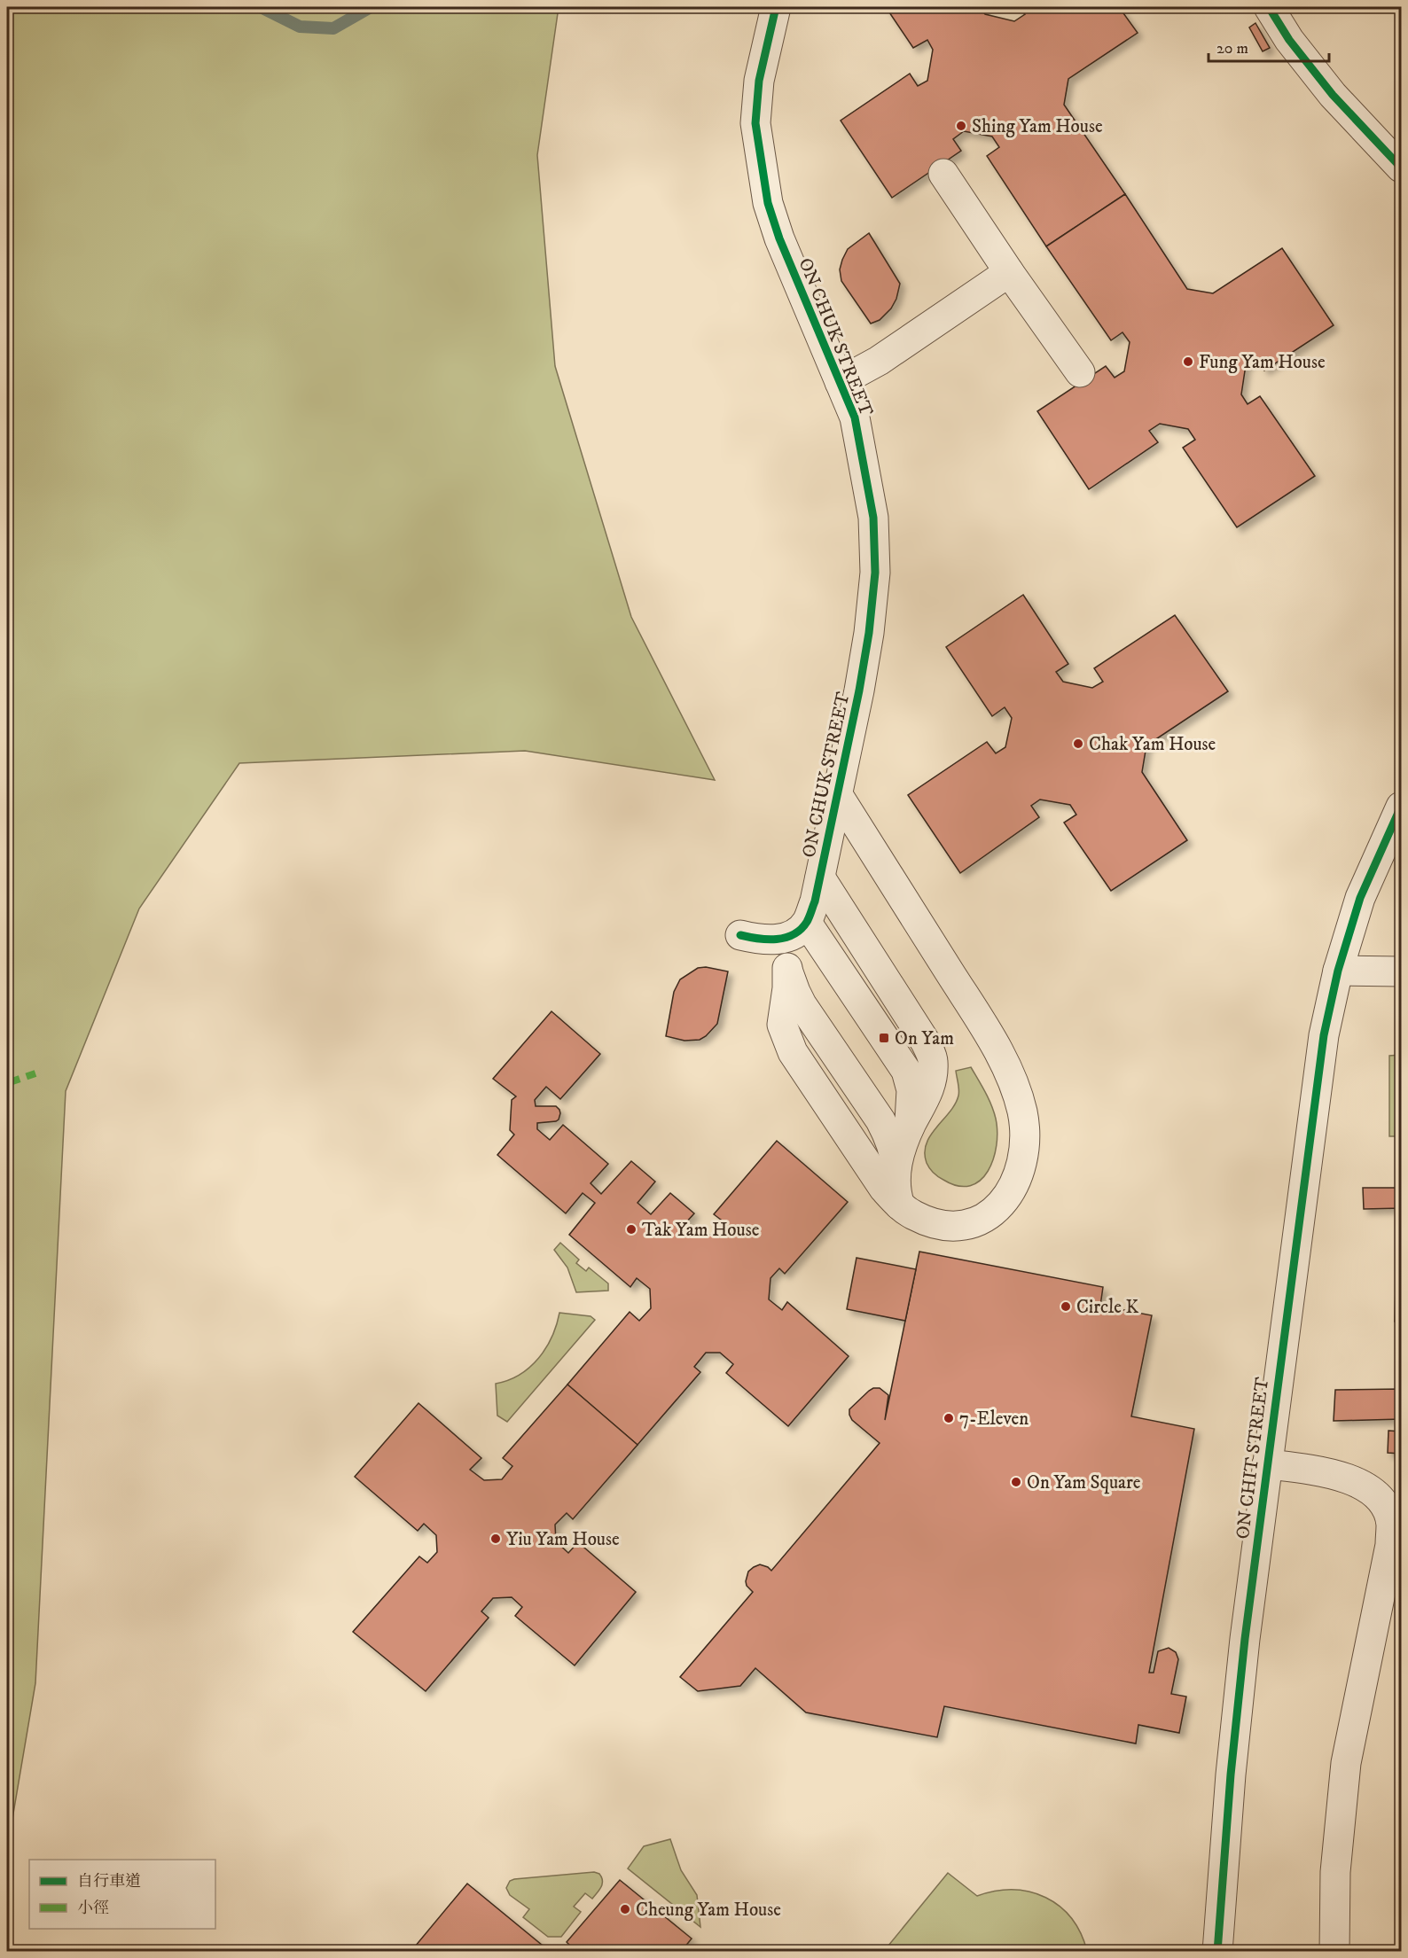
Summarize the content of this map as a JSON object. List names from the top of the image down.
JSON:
{
  "streets": {
    "street": ["ON CHUK STREET", "ON CHIT STREET"]
  },
  "places": {
    "other": [
      "Shing Yam House",
      "Fung Yam House",
      "Chak Yam House",
      "Tak Yam House",
      "Circle K",
      "7-Eleven",
      "On Yam Square",
      "Yiu Yam House",
      "Cheung Yam House"
    ],
    "transit": ["On Yam"]
  },
  "legend": ["自行車道", "小徑"],
  "scale_bar": "20 m"
}
